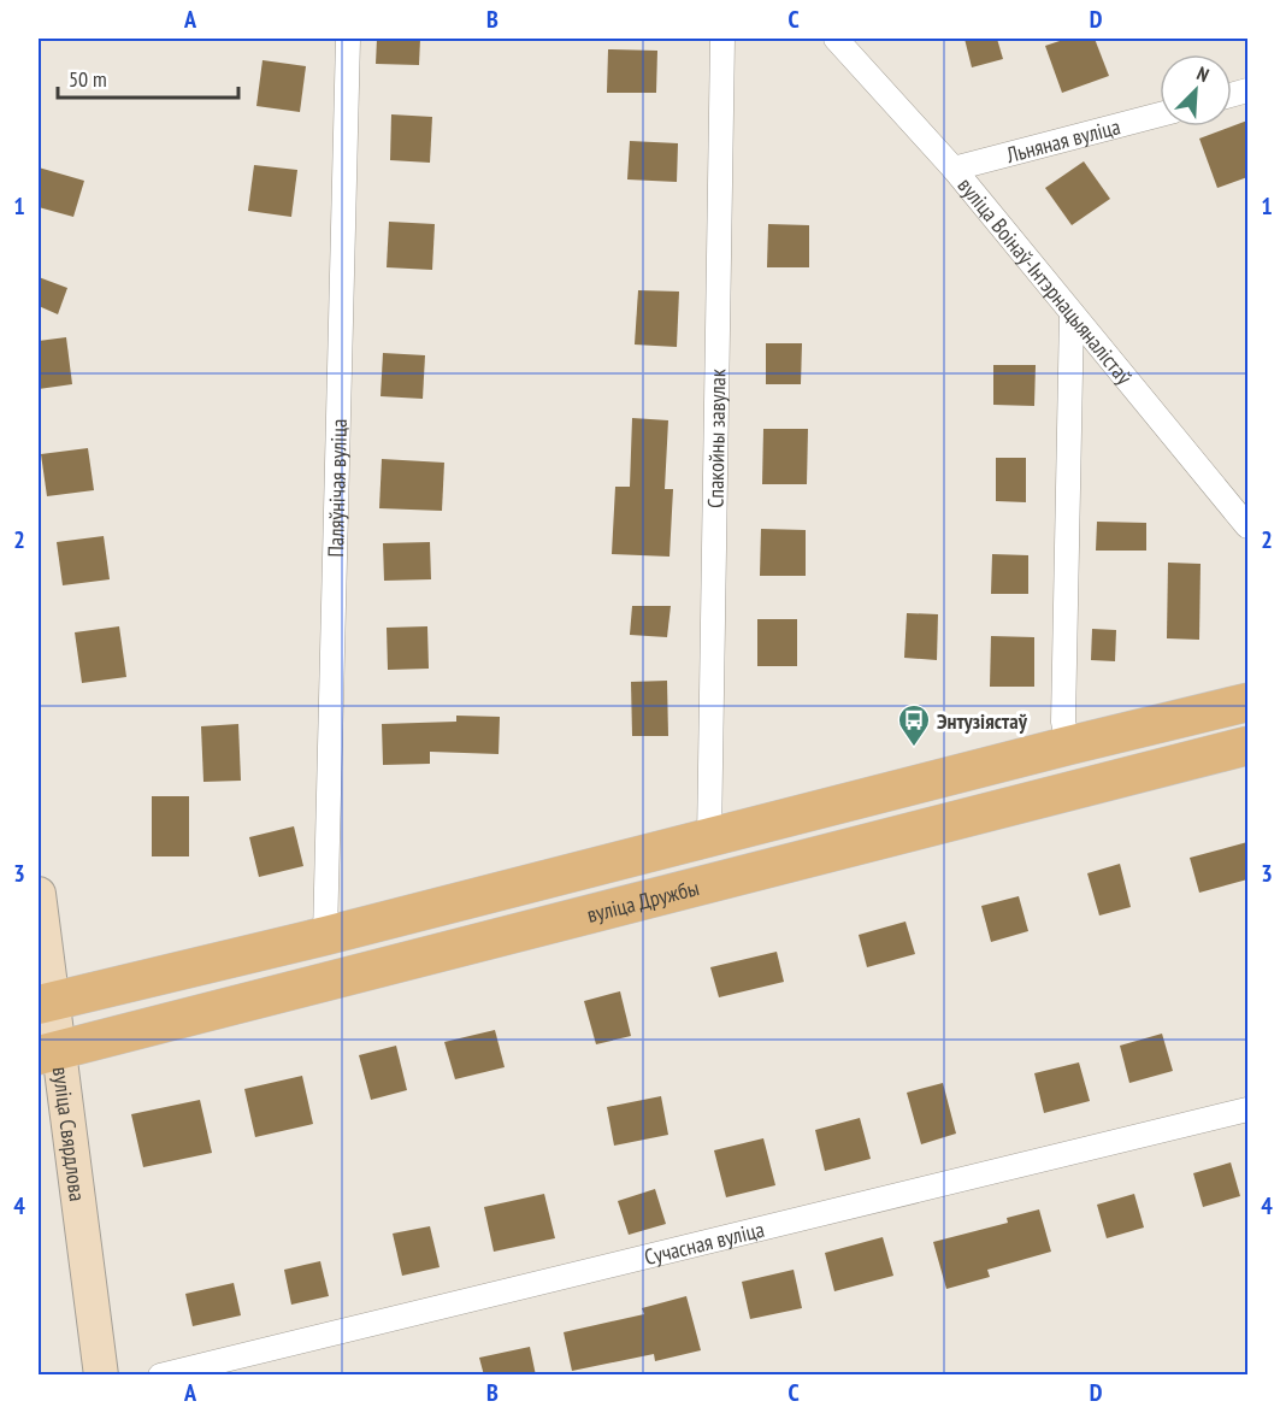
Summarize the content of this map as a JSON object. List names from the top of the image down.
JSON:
{
  "streets": {
    "main road": ["вуліца Дружбы"],
    "street": [
      "Льняная вуліца",
      "вуліца Воінаў-Інтэрнацыяналістаў",
      "Спакойны завулак",
      "Паляўнічая вуліца",
      "вуліца Свярдлова",
      "Сучасная вуліца"
    ]
  },
  "crossings": [
    ["Льняная вуліца", "вуліца Воінаў-Інтэрнацыяналістаў"],
    ["Спакойны завулак", "вуліца Дружбы"],
    ["Паляўнічая вуліца", "вуліца Дружбы"],
    ["вуліца Дружбы", "вуліца Свярдлова"]
  ],
  "places": {
    "bus stop": ["Энтузіястаў"]
  },
  "scale_bar": "50 m",
  "north": "top right",
  "grid": {
    "columns": [
      "A",
      "B",
      "C",
      "D"
    ],
    "rows": [
      "1",
      "2",
      "3",
      "4"
    ]
  }
}
